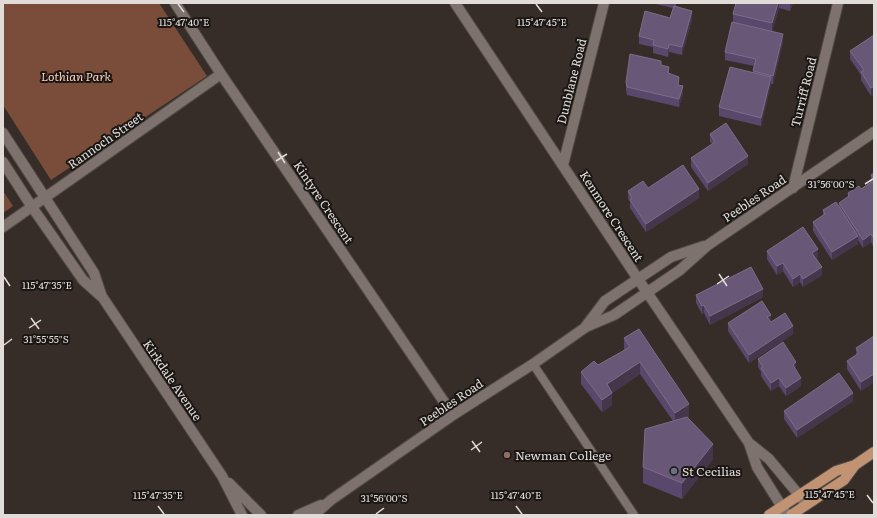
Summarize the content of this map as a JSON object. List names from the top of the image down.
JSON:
{
  "streets": {
    "street": [
      "Dunblane Road",
      "Turriff Road",
      "Rannoch Street",
      "Peebles Road",
      "Kintyre Crescent",
      "Kenmore Crescent",
      "Kirkdale Avenue"
    ]
  },
  "crossings": [
    ["Dunblane Road", "Kenmore Crescent"],
    ["Turriff Road", "Peebles Road"],
    ["Rannoch Street", "Kintyre Crescent"],
    ["Rannoch Street", "Kirkdale Avenue"],
    ["Peebles Road", "Kintyre Crescent"],
    ["Peebles Road", "Kenmore Crescent"]
  ],
  "parks": ["Lothian Park"],
  "places": ["Newman College", "St Cecilias"],
  "coordinates": [
    "115°47'40\"E",
    "115°47'45\"E",
    "31°56'00\"S",
    "115°47'35\"E",
    "31°55'55\"S"
  ]
}
